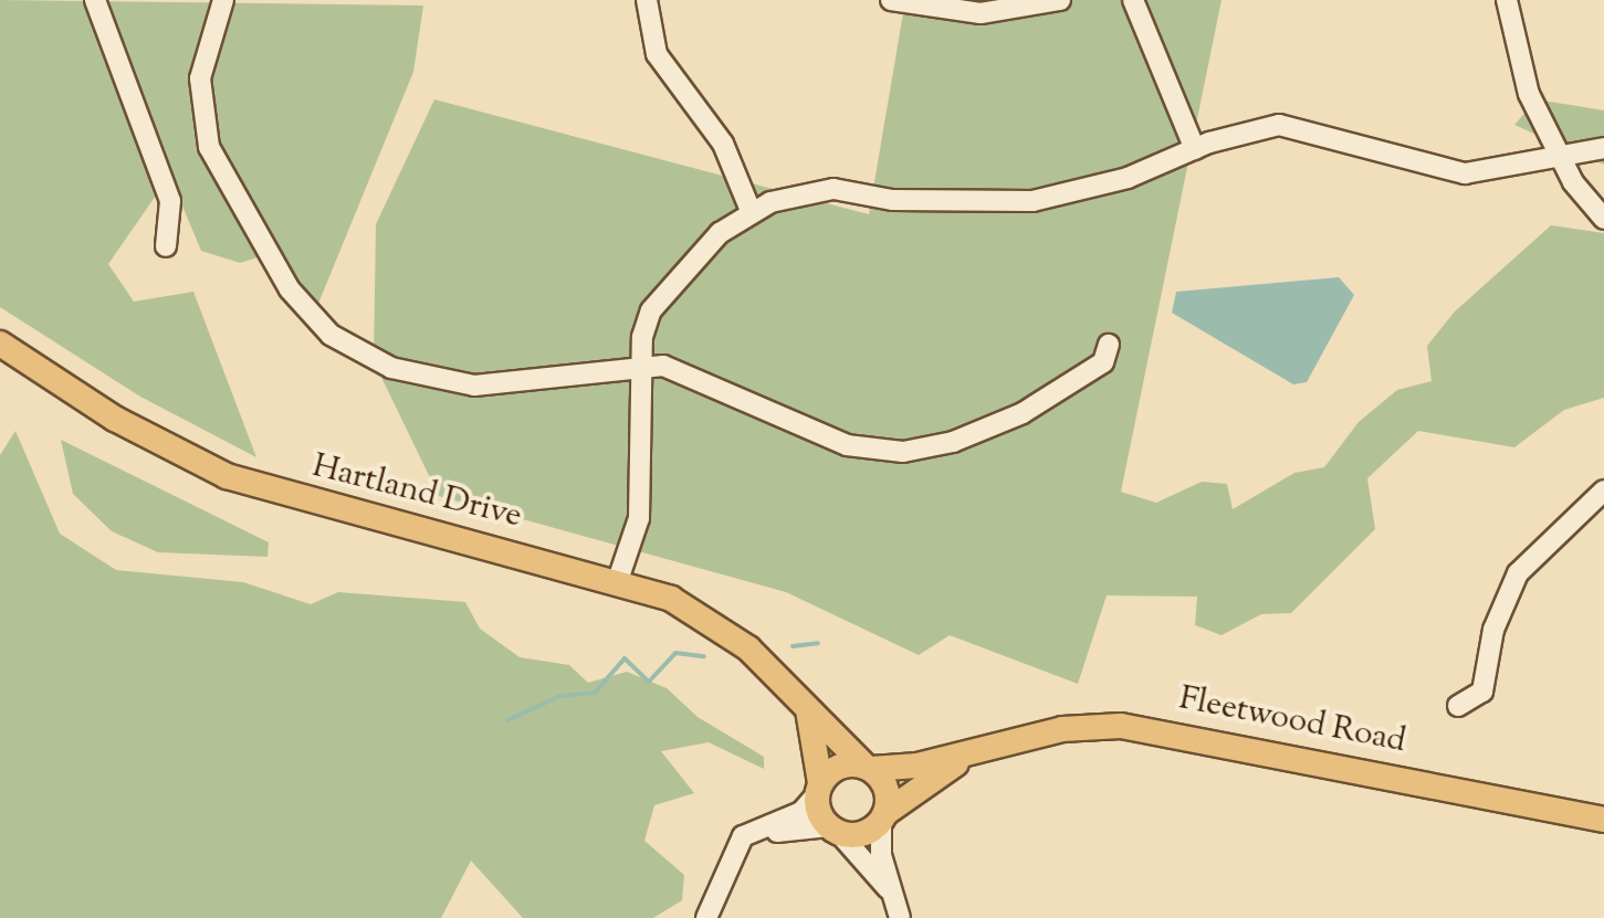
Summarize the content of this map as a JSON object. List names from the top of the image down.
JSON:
{
  "streets": {
    "main road": ["Hartland Drive", "Fleetwood Road"]
  },
  "crossings": [
    ["Hartland Drive", "Fleetwood Road"]
  ]
}
